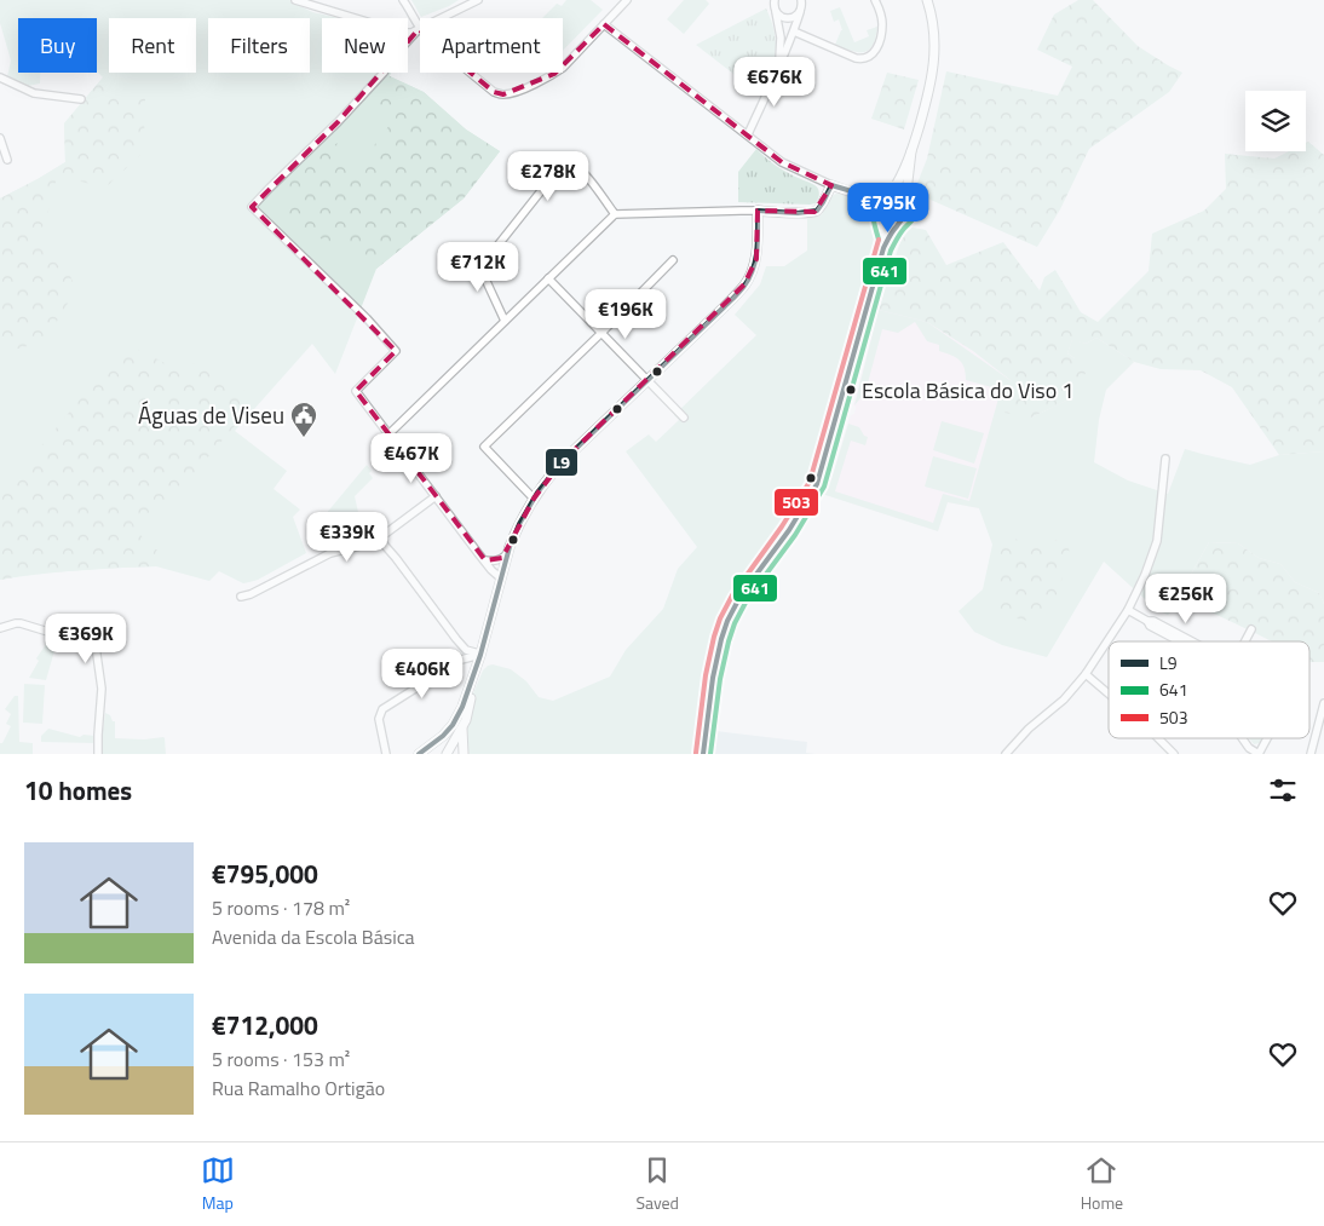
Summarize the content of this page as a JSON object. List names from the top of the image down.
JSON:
{
  "places": {
    "other": ["Escola Básica do Viso 1"],
    "public building": ["Águas de Viseu"]
  },
  "lines": ["transit line L9", "transit line 641", "transit line 503"],
  "legend": ["L9", "641", "503"],
  "page": {
    "chip": [
      "Buy",
      "Rent",
      "Filters",
      "New",
      "Apartment"
    ],
    "price": [
      "€676K",
      "€278K",
      "€795K",
      "€712K",
      "€196K",
      "€467K",
      "€339K",
      "€256K",
      "€369K",
      "€406K"
    ],
    "heading": "10 homes",
    "list": [
      {
        "name": "€795,000",
        "note": "5 rooms · 178 m² · Avenida da Escola Básica"
      },
      {
        "name": "€712,000",
        "note": "5 rooms · 153 m² · Rua Ramalho Ortigão"
      }
    ],
    "tabs": ["Map", "Saved", "Home"]
  }
}
